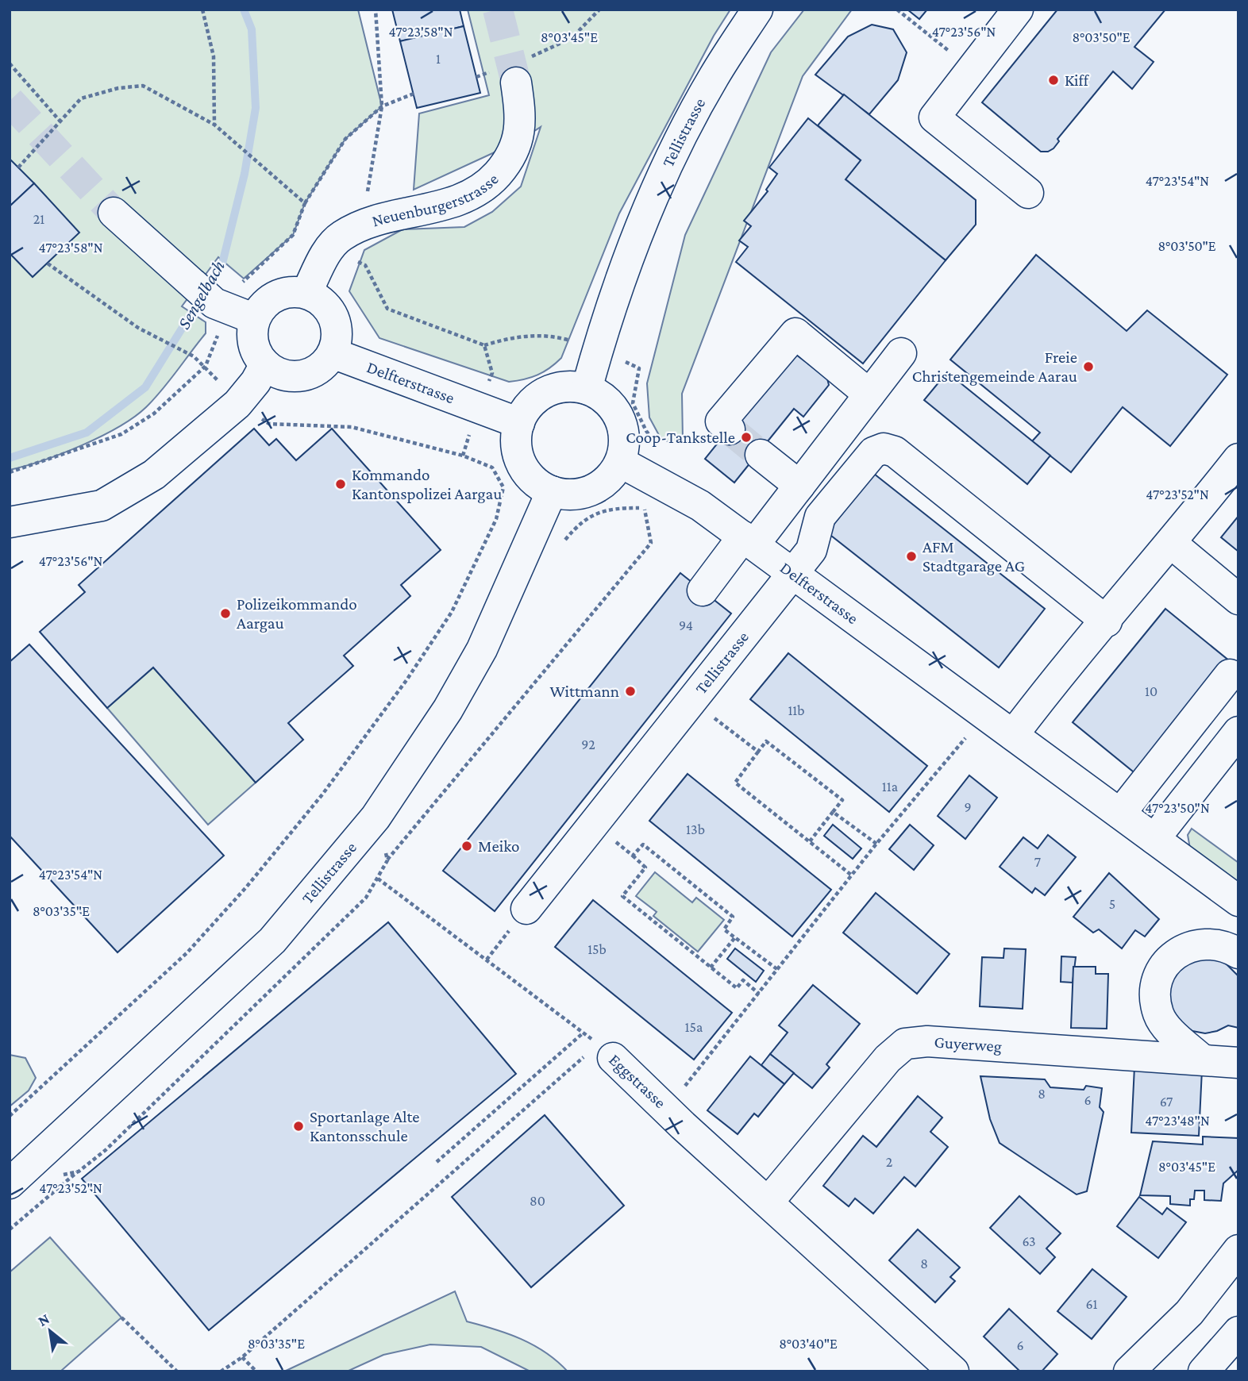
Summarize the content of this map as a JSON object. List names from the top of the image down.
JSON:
{
  "streets": {
    "street": [
      "Tellistrasse",
      "Neuenburgerstrasse",
      "Delfterstrasse",
      "Guyerweg",
      "Eggstrasse"
    ]
  },
  "crossings": [
    ["Tellistrasse", "Delfterstrasse"],
    ["Guyerweg", "Eggstrasse"]
  ],
  "water": ["Sengelbach"],
  "places": [
    "Kiff",
    "Freie Christengemeinde Aarau",
    "Coop-Tankstelle",
    "Kommando Kantonspolizei Aargau",
    "AFM Stadtgarage AG",
    "Polizeikommando Aargau",
    "Wittmann",
    "Meiko",
    "Sportanlage Alte Kantonsschule"
  ],
  "house_numbers": [
    "1",
    "21",
    "94",
    "10",
    "11b",
    "92",
    "11a",
    "9",
    "13b",
    "7",
    "5",
    "15b",
    "15a",
    "8",
    "6",
    "67",
    "2",
    "80",
    "63",
    "8",
    "61",
    "6"
  ],
  "north": "top left",
  "coordinates": [
    "47°23'58\"N",
    "47°23'56\"N",
    "8°03'50\"E",
    "8°03'45\"E",
    "47°23'54\"N",
    "47°23'52\"N",
    "47°23'50\"N",
    "8°03'35\"E",
    "47°23'48\"N",
    "8°03'40\"E"
  ]
}
